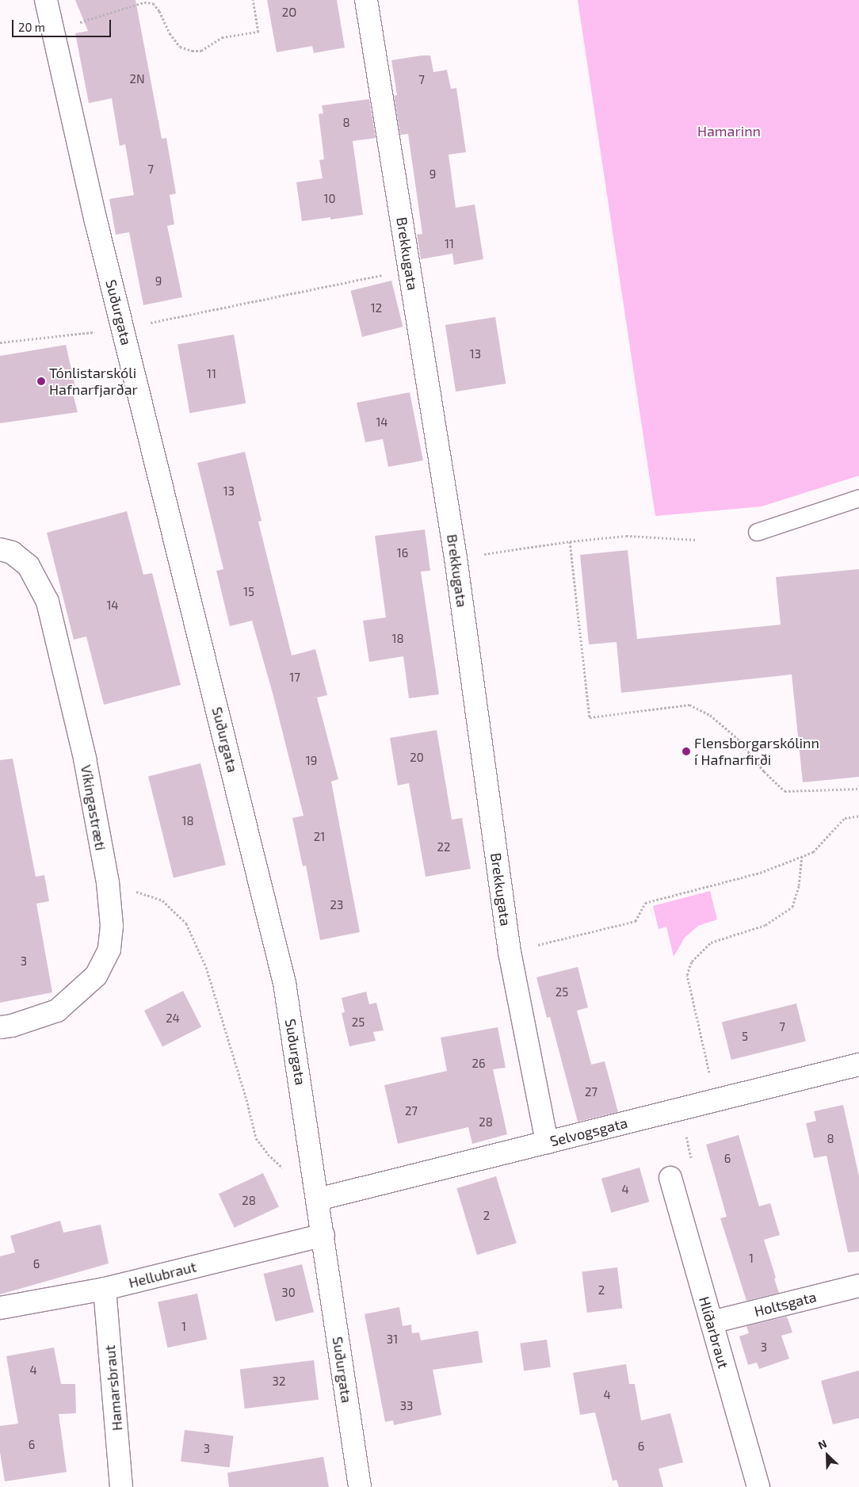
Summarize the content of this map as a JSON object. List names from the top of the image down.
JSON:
{
  "streets": {
    "street": [
      "Brekkugata",
      "Suðurgata",
      "Víkingastræti",
      "Selvogsgata",
      "Hellubraut",
      "Holtsgata",
      "Hlíðarbraut",
      "Hamarsbraut"
    ]
  },
  "crossings": [
    ["Brekkugata", "Selvogsgata"],
    ["Suðurgata", "Selvogsgata"],
    ["Suðurgata", "Hellubraut"],
    ["Hellubraut", "Hamarsbraut"],
    ["Holtsgata", "Hlíðarbraut"]
  ],
  "parks": ["Hamarinn"],
  "places": ["Tónlistarskóli Hafnarfjarðar", "Flensborgarskólinn í Hafnarfirði"],
  "house_numbers": [
    "2O",
    "2N",
    "7",
    "8",
    "7",
    "9",
    "10",
    "11",
    "9",
    "12",
    "13",
    "11",
    "14",
    "13",
    "16",
    "15",
    "14",
    "18",
    "17",
    "20",
    "19",
    "18",
    "21",
    "22",
    "23",
    "3",
    "25",
    "24",
    "25",
    "7",
    "5",
    "26",
    "27",
    "27",
    "28",
    "8",
    "6",
    "4",
    "28",
    "2",
    "1",
    "6",
    "2",
    "30",
    "1",
    "31",
    "3",
    "4",
    "32",
    "4",
    "33",
    "6",
    "6",
    "3"
  ],
  "scale_bar": "20 m",
  "north": "top left"
}
